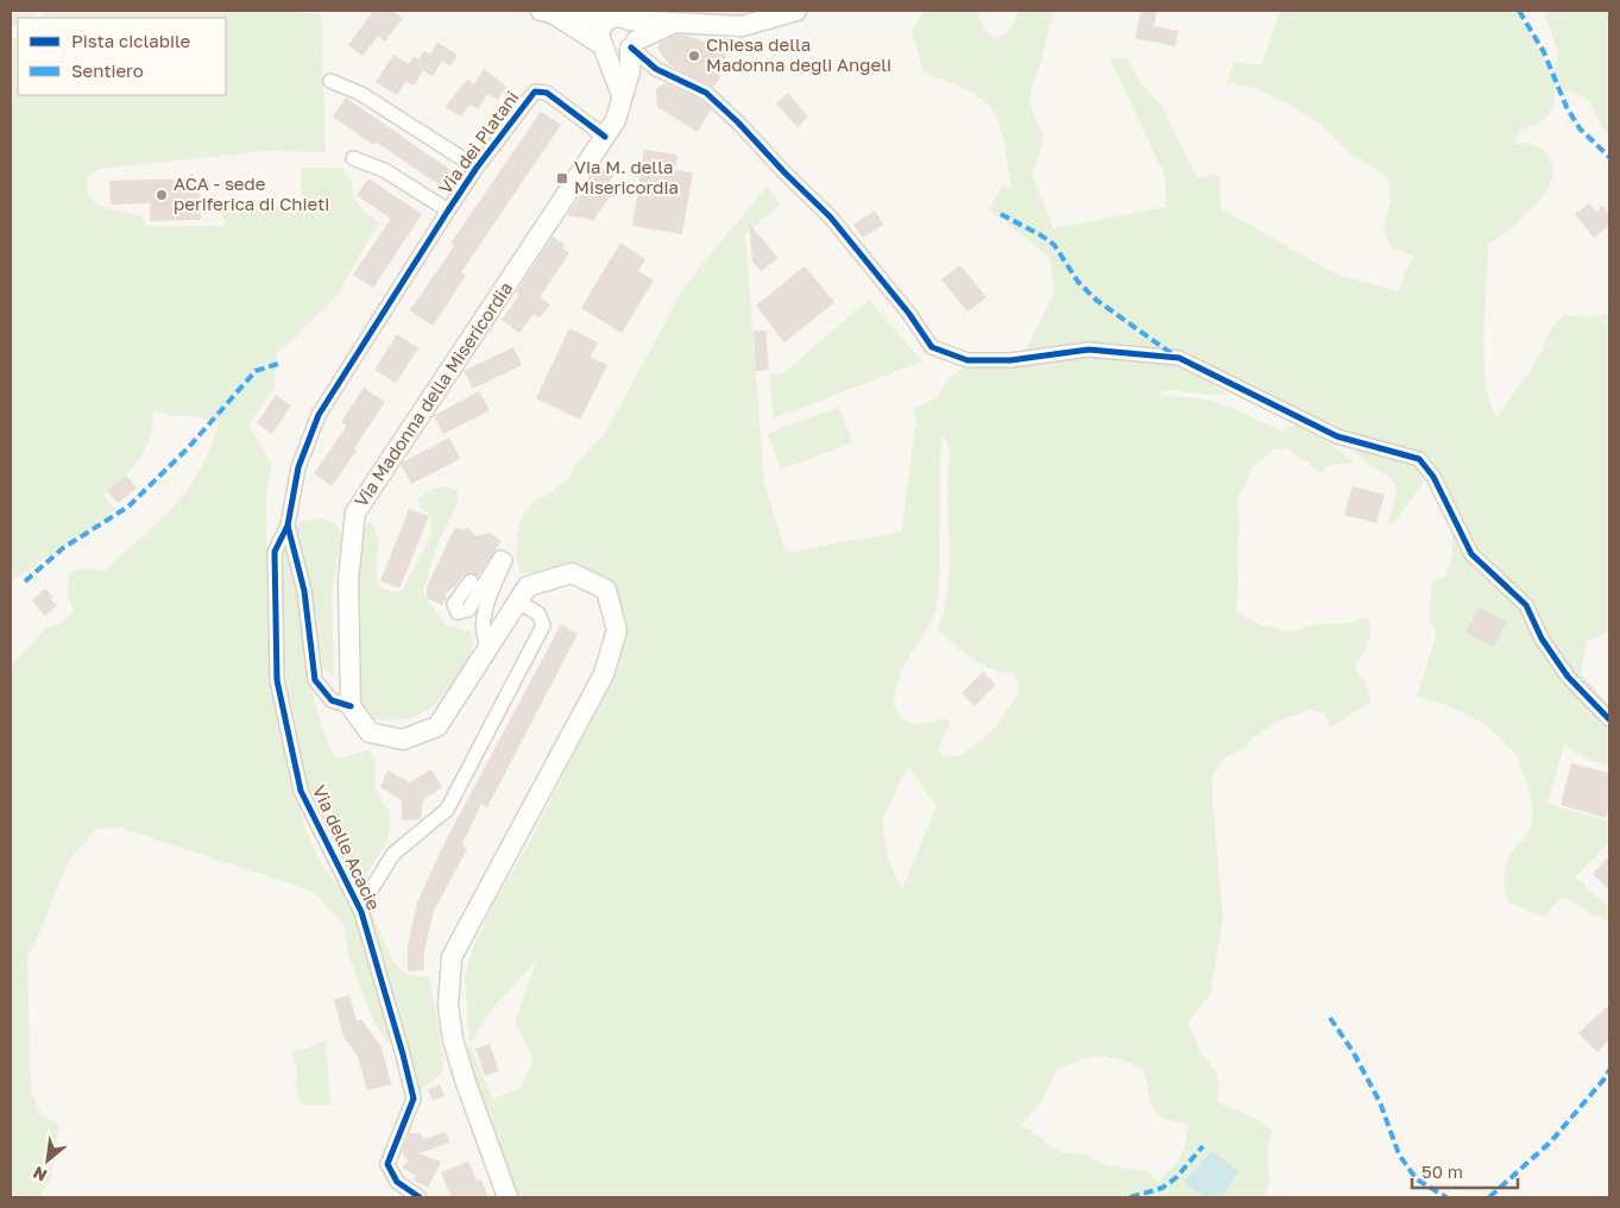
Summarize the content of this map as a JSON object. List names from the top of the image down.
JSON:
{
  "streets": {
    "main road": ["Via Madonna della Misericordia"],
    "street": ["Via dei Platani", "Via delle Acacie"]
  },
  "crossings": [
    ["Via dei Platani", "Via Madonna della Misericordia"],
    ["Via dei Platani", "Via delle Acacie"],
    ["Via Madonna della Misericordia", "Via delle Acacie"]
  ],
  "places": {
    "other": ["Chiesa della Madonna degli Angeli", "ACA - sede periferica di Chieti"],
    "transit": ["Via M. della Misericordia"]
  },
  "legend": ["Pista ciclabile", "Sentiero"],
  "scale_bar": "50 m",
  "north": "bottom left"
}
